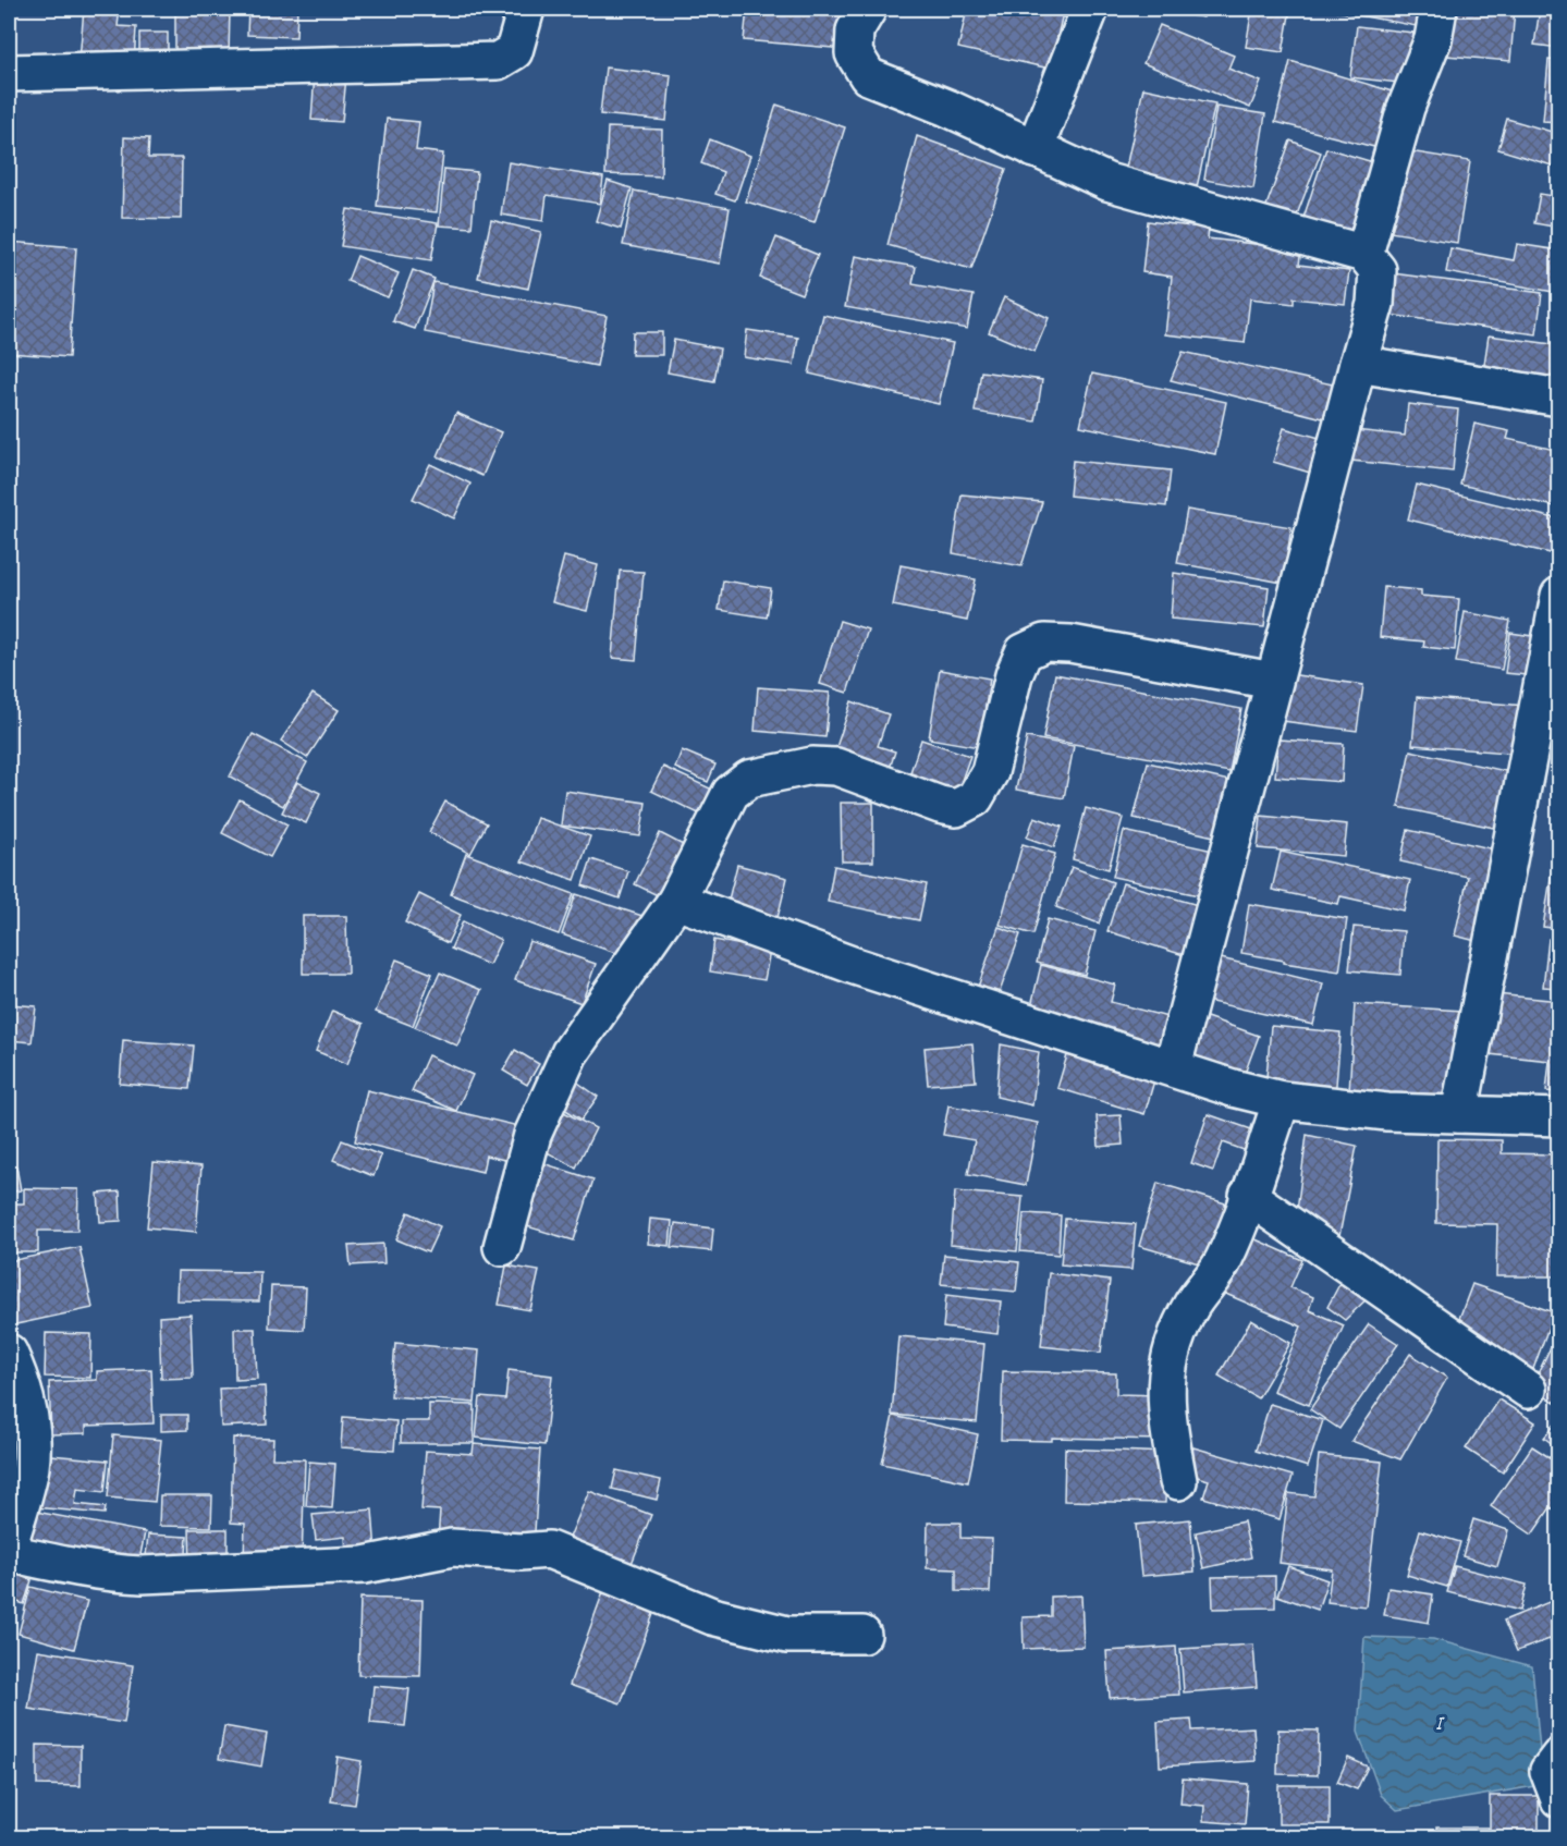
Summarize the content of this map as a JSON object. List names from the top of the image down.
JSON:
{
  "water": ["I"]
}
